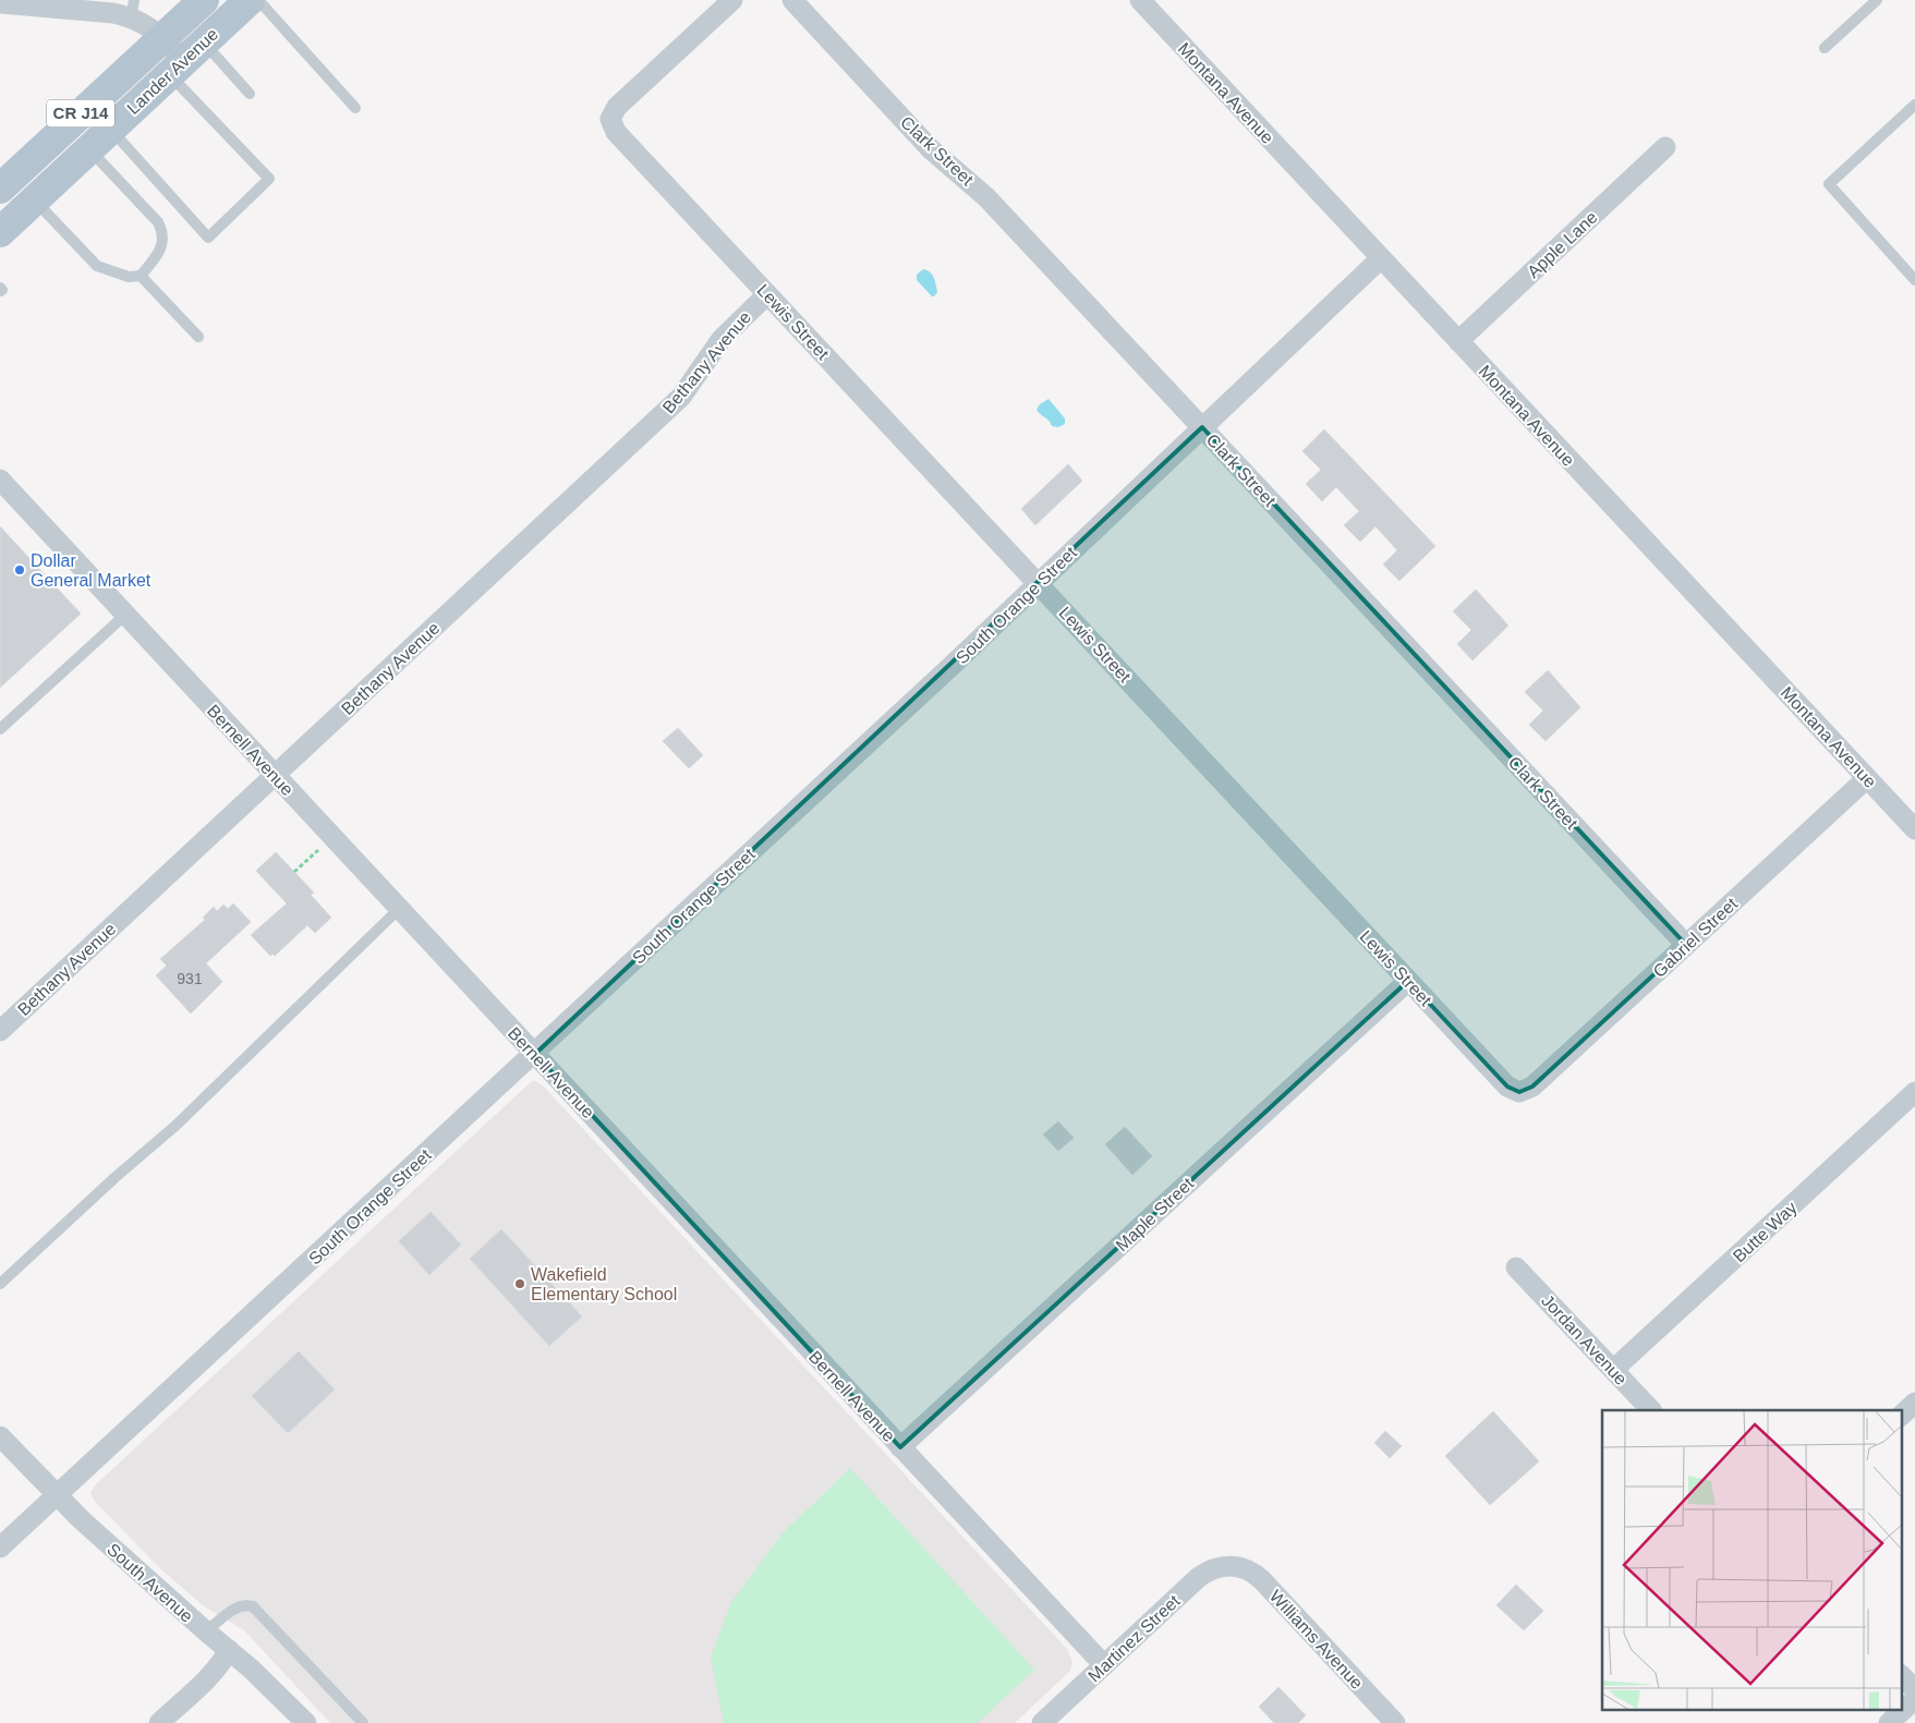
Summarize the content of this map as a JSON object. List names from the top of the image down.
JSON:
{
  "streets": {
    "main road": ["Lander Avenue", "CR J14"],
    "street": [
      "Montana Avenue",
      "Clark Street",
      "Apple Lane",
      "Lewis Street",
      "Bethany Avenue",
      "South Orange Street",
      "Bernell Avenue",
      "Gabriel Street",
      "Maple Street",
      "Butte Way",
      "Jordan Avenue",
      "South Avenue",
      "Martinez Street",
      "Williams Avenue"
    ]
  },
  "crossings": [
    ["Montana Avenue", "Apple Lane"],
    ["Montana Avenue", "South Orange Street"],
    ["Montana Avenue", "Gabriel Street"],
    ["Clark Street", "South Orange Street"],
    ["Clark Street", "Gabriel Street"],
    ["Lewis Street", "Bethany Avenue"],
    ["Lewis Street", "South Orange Street"],
    ["Lewis Street", "Gabriel Street"],
    ["Lewis Street", "Maple Street"],
    ["Bethany Avenue", "Bernell Avenue"],
    ["South Orange Street", "Bernell Avenue"],
    ["South Orange Street", "South Avenue"],
    ["Bernell Avenue", "Maple Street"],
    ["Bernell Avenue", "Martinez Street"],
    ["Butte Way", "Jordan Avenue"],
    ["Martinez Street", "Williams Avenue"]
  ],
  "places": ["Dollar General Market", "Wakefield Elementary School"],
  "house_numbers": ["931"]
}
